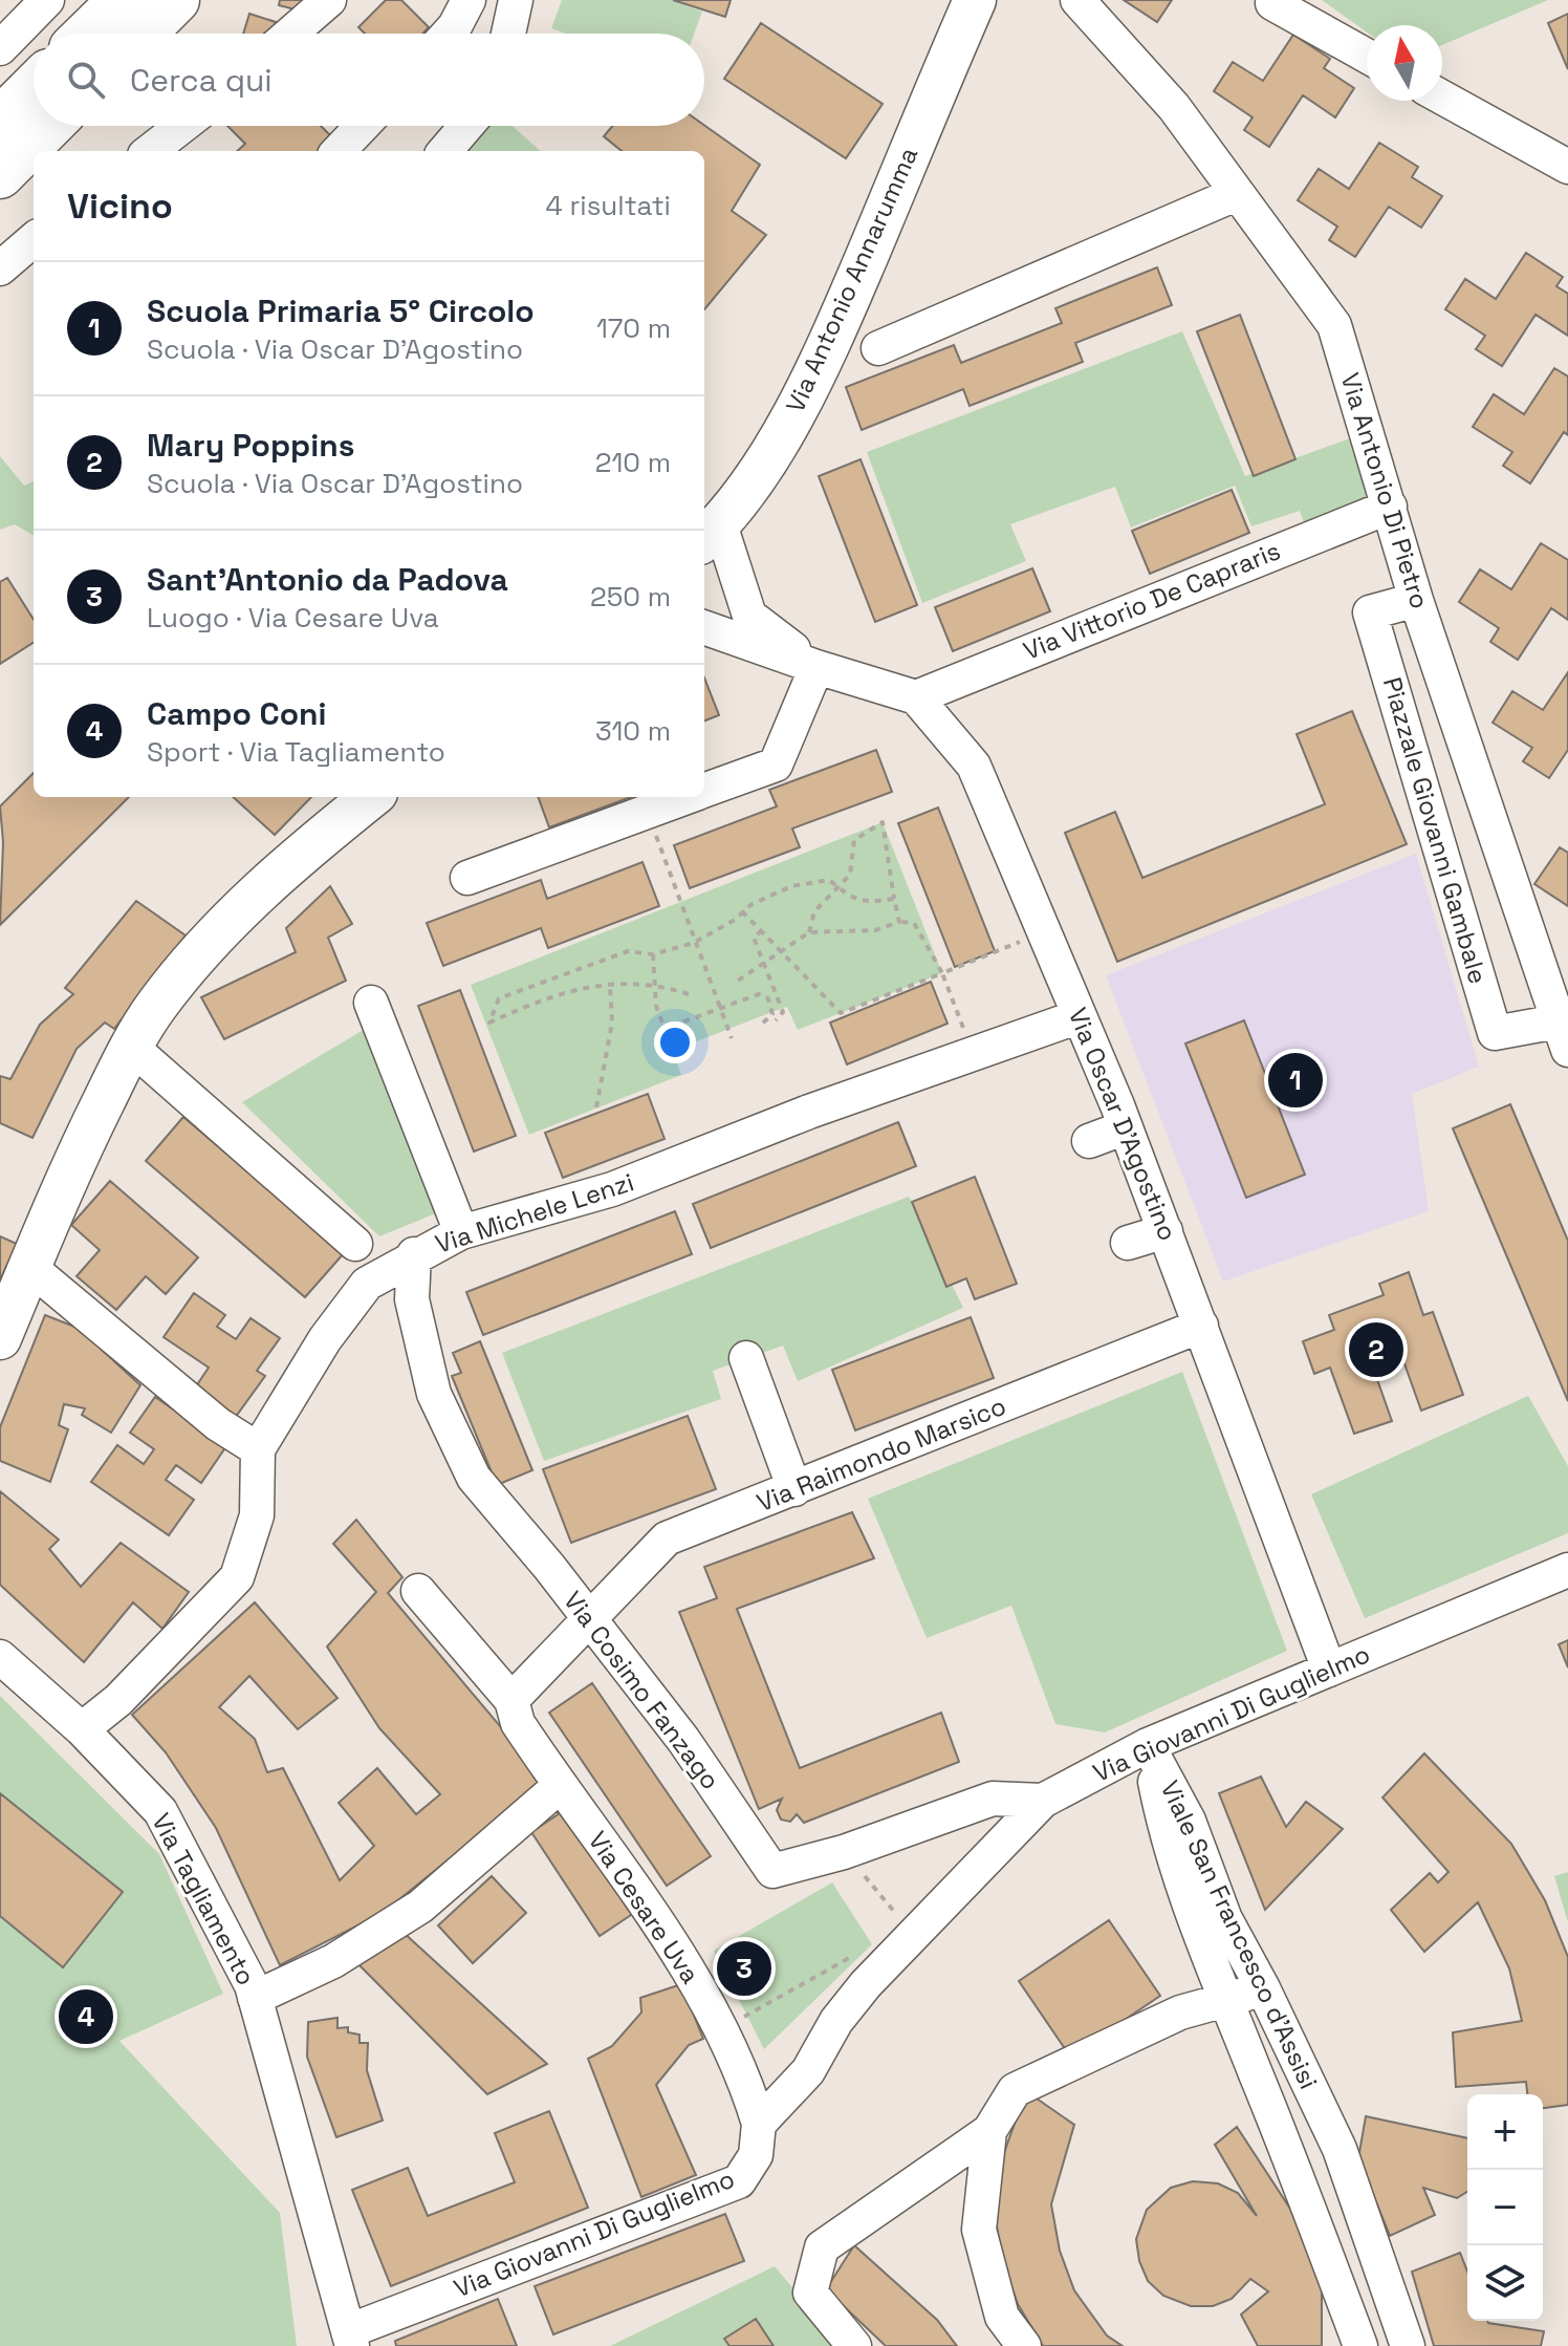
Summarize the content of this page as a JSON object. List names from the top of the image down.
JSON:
{
  "streets": {
    "main road": ["Via Antonio Annarumma"],
    "street": [
      "Via Antonio Di Pietro",
      "Via Vittorio De Capraris",
      "Piazzale Giovanni Gambale",
      "Via Oscar D'Agostino",
      "Via Michele Lenzi",
      "Via Raimondo Marsico",
      "Via Cosimo Fanzago",
      "Via Giovanni Di Guglielmo",
      "Via Tagliamento",
      "Via Cesare Uva",
      "Viale San Francesco d'Assisi"
    ]
  },
  "crossings": [
    ["Via Antonio Di Pietro", "Via Vittorio De Capraris"],
    ["Via Antonio Di Pietro", "Piazzale Giovanni Gambale"],
    ["Via Vittorio De Capraris", "Via Oscar D'Agostino"],
    ["Via Oscar D'Agostino", "Via Michele Lenzi"],
    ["Via Oscar D'Agostino", "Via Raimondo Marsico"],
    ["Via Oscar D'Agostino", "Via Giovanni Di Guglielmo"],
    ["Via Michele Lenzi", "Via Cosimo Fanzago"],
    ["Via Raimondo Marsico", "Via Cosimo Fanzago"],
    ["Via Cosimo Fanzago", "Via Giovanni Di Guglielmo"],
    ["Via Giovanni Di Guglielmo", "Via Tagliamento"],
    ["Via Giovanni Di Guglielmo", "Via Cesare Uva"],
    ["Via Giovanni Di Guglielmo", "Viale San Francesco d'Assisi"]
  ],
  "north": "top",
  "page": {
    "search": "Cerca qui",
    "heading": ["Vicino", "4 risultati"],
    "list": [
      {
        "mark": "1",
        "name": "Scuola Primaria 5° Circolo",
        "note": "Scuola · Via Oscar D'Agostino",
        "value": "170 m"
      },
      {
        "mark": "2",
        "name": "Mary Poppins",
        "note": "Scuola · Via Oscar D'Agostino",
        "value": "210 m"
      },
      {
        "mark": "3",
        "name": "Sant'Antonio da Padova",
        "note": "Luogo · Via Cesare Uva",
        "value": "250 m"
      },
      {
        "mark": "4",
        "name": "Campo Coni",
        "note": "Sport · Via Tagliamento",
        "value": "310 m"
      }
    ],
    "pins": [
      "1",
      "2",
      "3",
      "4"
    ],
    "map_buttons": ["+", "−"]
  }
}
